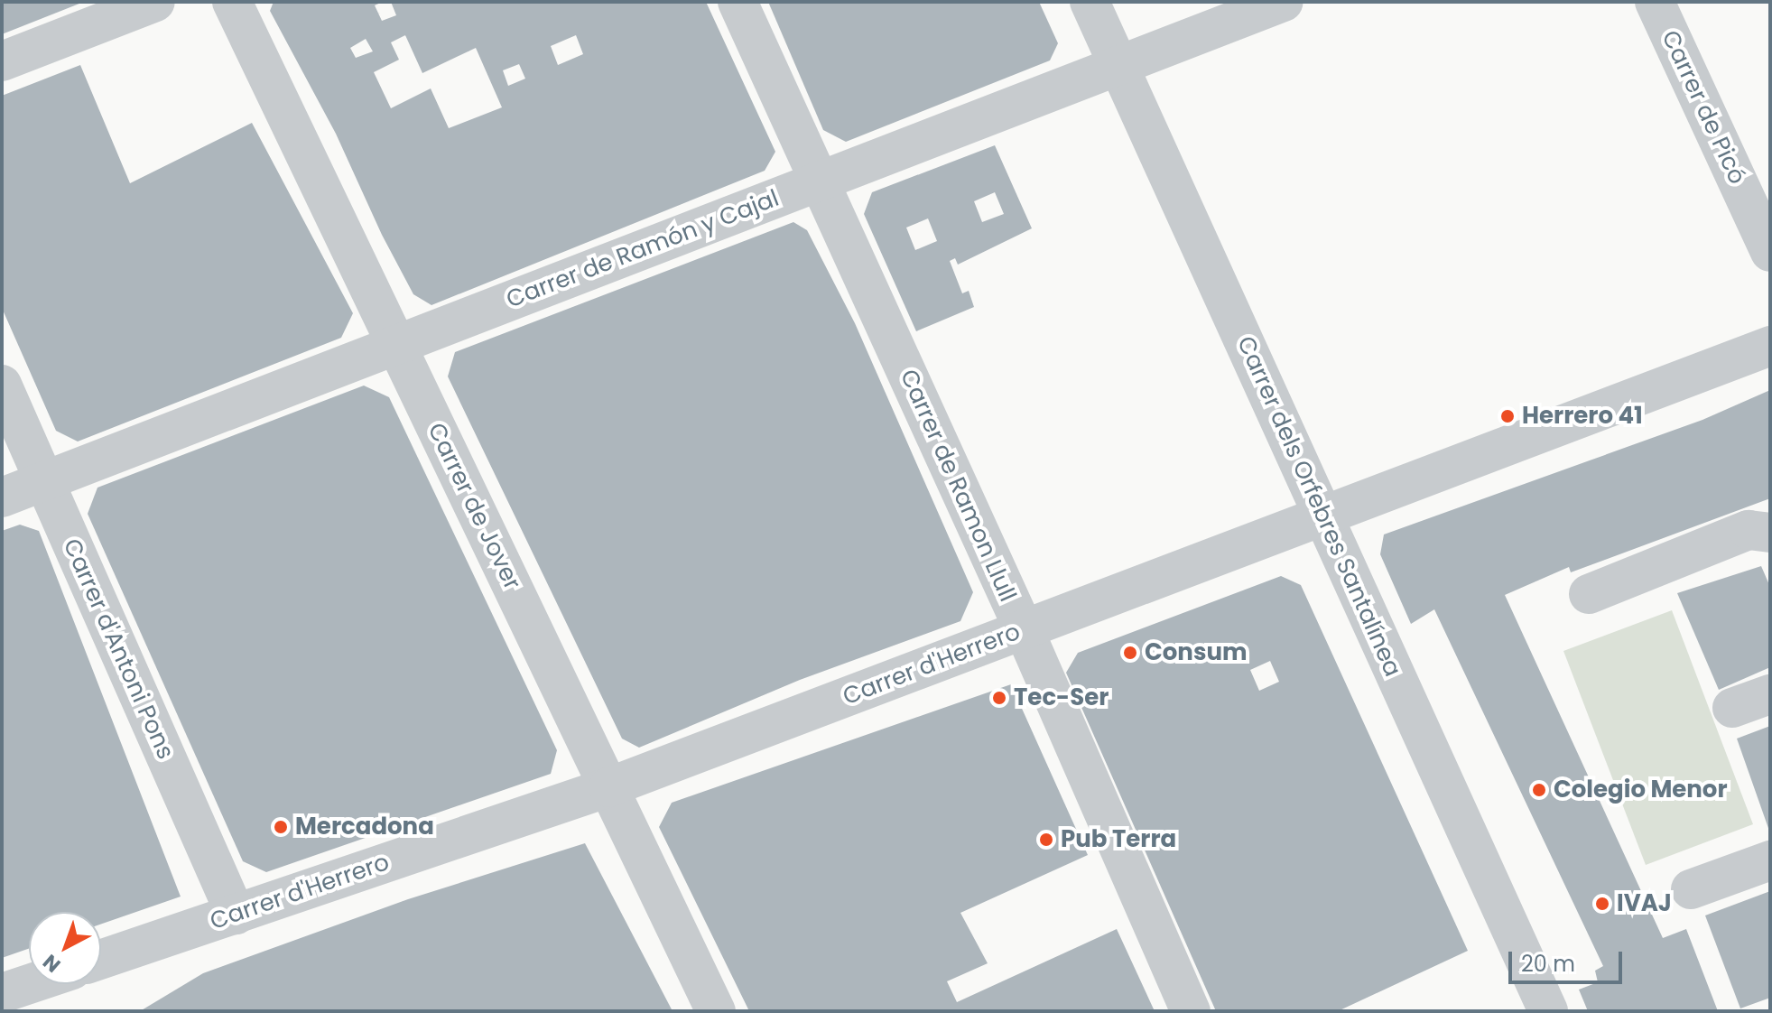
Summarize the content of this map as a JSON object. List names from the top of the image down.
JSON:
{
  "streets": {
    "street": [
      "Carrer de Picó",
      "Carrer de Ramón y Cajal",
      "Carrer de Ramon Llull",
      "Carrer de Jover",
      "Carrer dels Orfebres Santalínea",
      "Carrer d'Antoni Pons",
      "Carrer d'Herrero"
    ]
  },
  "crossings": [
    ["Carrer de Ramón y Cajal", "Carrer de Ramon Llull"],
    ["Carrer de Ramón y Cajal", "Carrer de Jover"],
    ["Carrer de Ramón y Cajal", "Carrer dels Orfebres Santalínea"],
    ["Carrer de Ramón y Cajal", "Carrer d'Antoni Pons"],
    ["Carrer de Ramon Llull", "Carrer d'Herrero"],
    ["Carrer de Jover", "Carrer d'Herrero"],
    ["Carrer dels Orfebres Santalínea", "Carrer d'Herrero"],
    ["Carrer d'Antoni Pons", "Carrer d'Herrero"]
  ],
  "places": [
    "Herrero 41",
    "Consum",
    "Tec-Ser",
    "Colegio Menor",
    "Mercadona",
    "Pub Terra",
    "IVAJ"
  ],
  "scale_bar": "20 m",
  "north": "bottom left"
}
